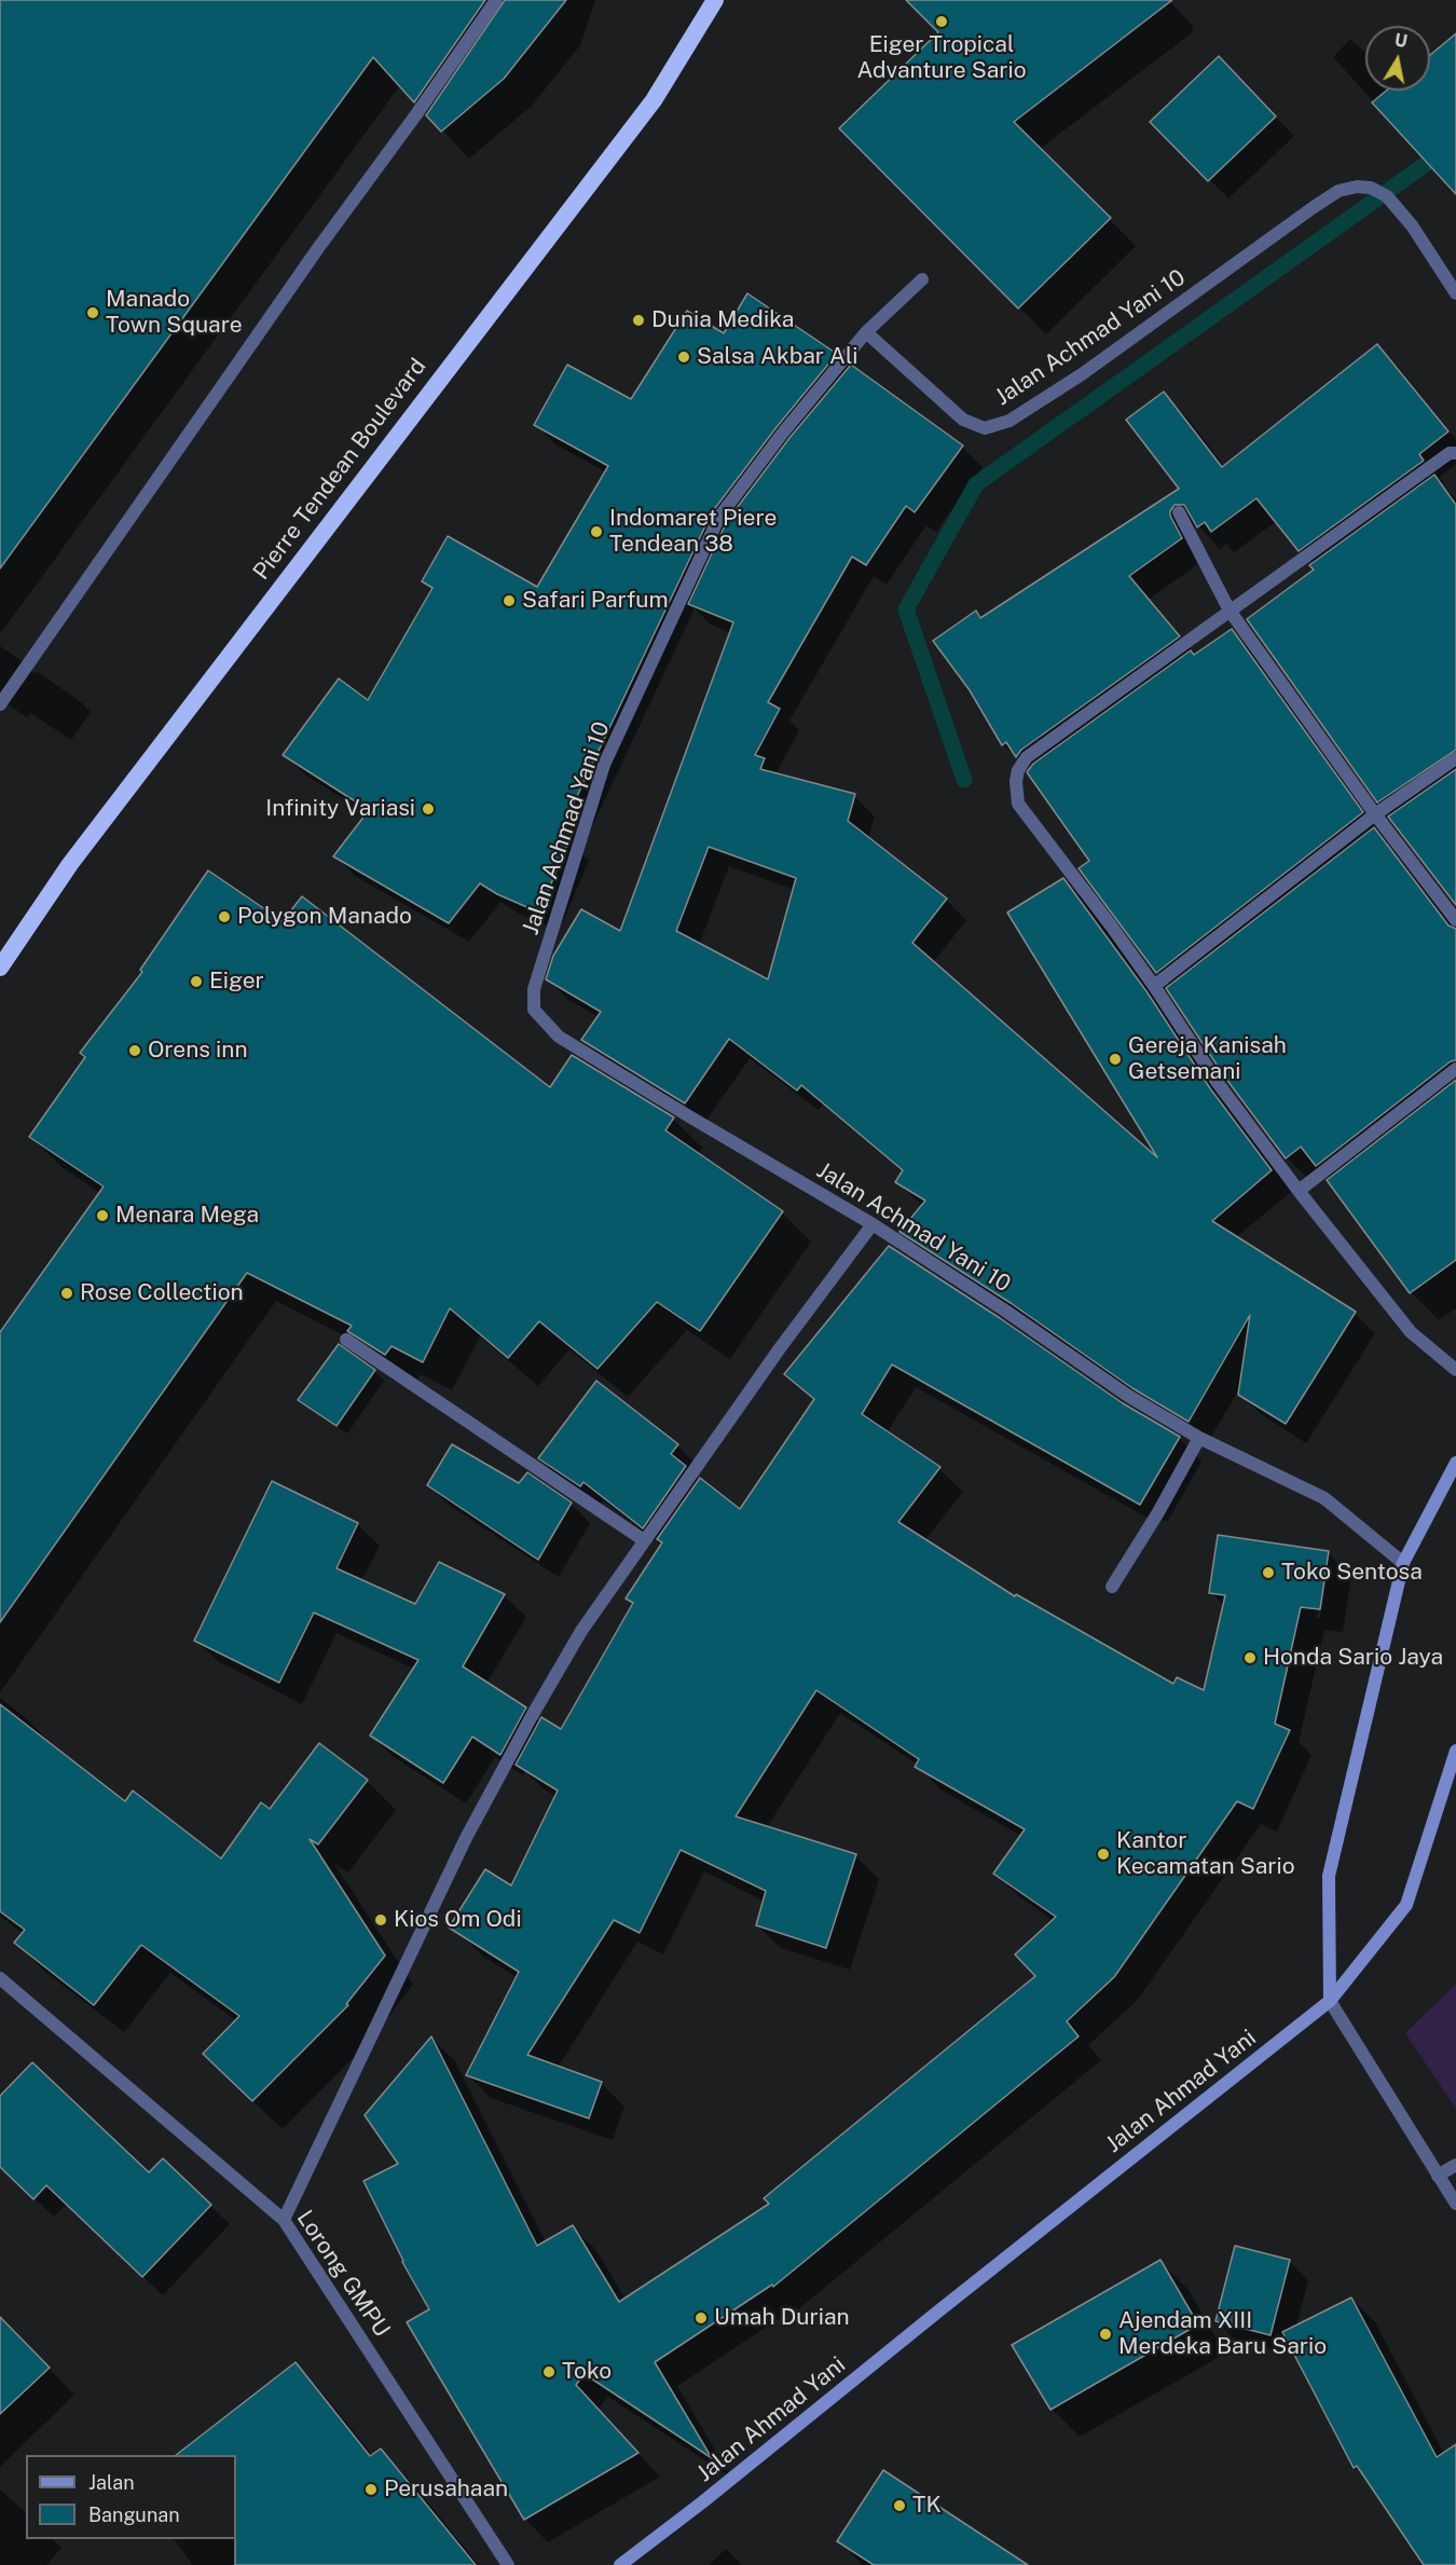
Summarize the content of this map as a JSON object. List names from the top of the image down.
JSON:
{
  "streets": {
    "highway": ["Pierre Tendean Boulevard"],
    "main road": ["Jalan Ahmad Yani"],
    "street": ["Jalan Achmad Yani 10", "Lorong GMPU"]
  },
  "places": [
    "Eiger Tropical Advanture Sario",
    "Manado Town Square",
    "Dunia Medika",
    "Salsa Akbar Ali",
    "Indomaret Piere Tendean 38",
    "Safari Parfum",
    "Infinity Variasi",
    "Polygon Manado",
    "Eiger",
    "Orens inn",
    "Gereja Kanisah Getsemani",
    "Menara Mega",
    "Rose Collection",
    "Toko Sentosa",
    "Honda Sario Jaya",
    "Kantor Kecamatan Sario",
    "Kios Om Odi",
    "Umah Durian",
    "Ajendam XIII Merdeka Baru Sario",
    "Toko",
    "Perusahaan",
    "TK"
  ],
  "legend": ["Jalan", "Bangunan"],
  "north": "top"
}
